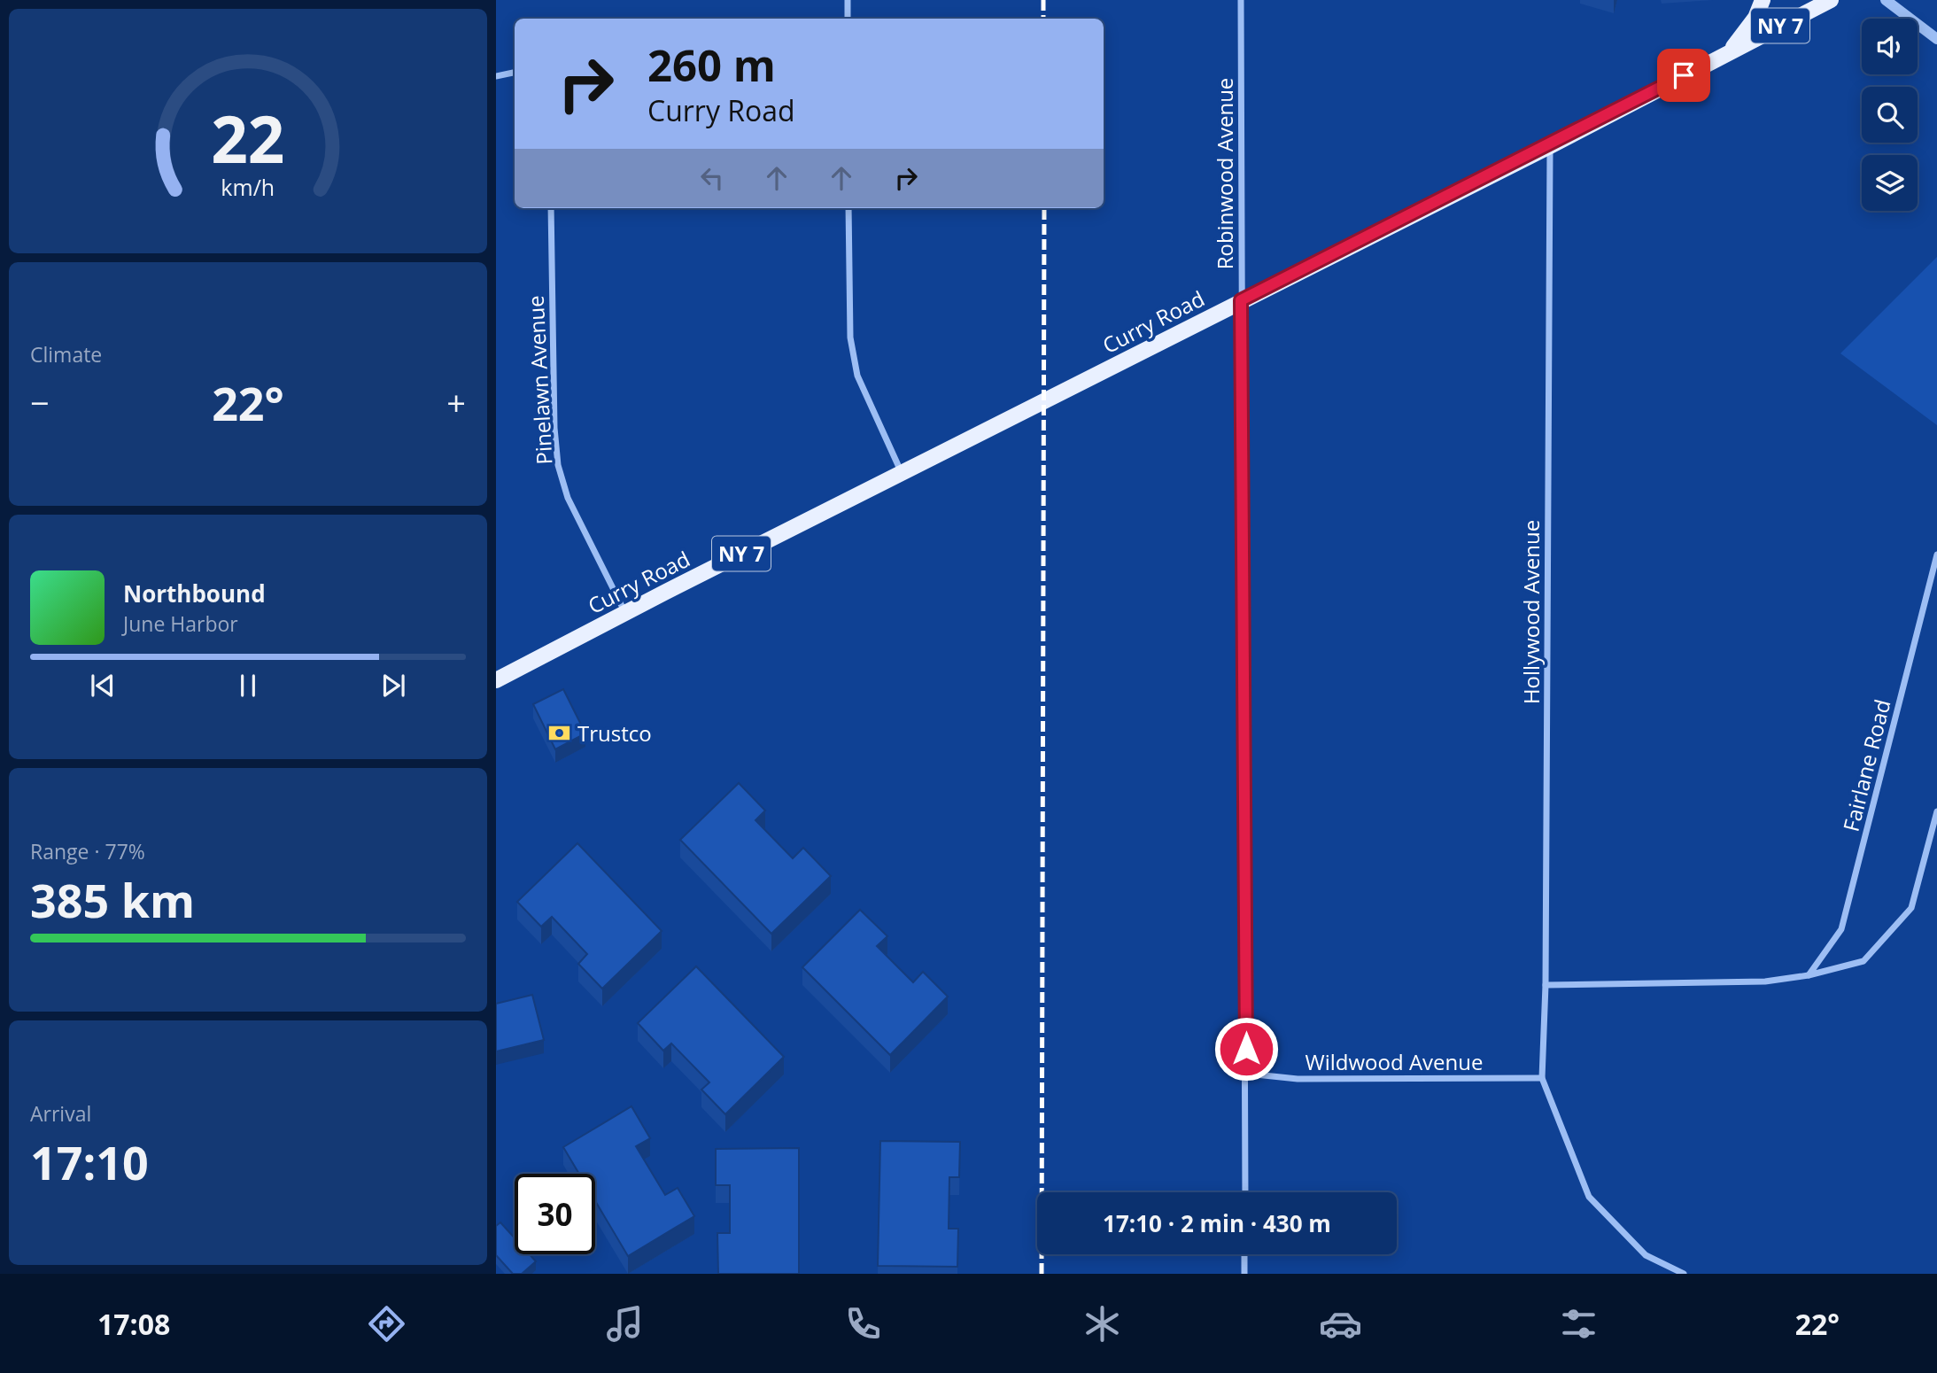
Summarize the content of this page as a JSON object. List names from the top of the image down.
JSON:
{
  "streets": {
    "main road": ["NY 7", "Curry Road"],
    "street": [
      "Robinwood Avenue",
      "Pinelawn Avenue",
      "Hollywood Avenue",
      "Fairlane Road",
      "Wildwood Avenue"
    ]
  },
  "crossings": [
    ["Robinwood Avenue", "Curry Road"],
    ["Robinwood Avenue", "Wildwood Avenue"],
    ["Curry Road", "Pinelawn Avenue"],
    ["Curry Road", "Hollywood Avenue"],
    ["Hollywood Avenue", "Wildwood Avenue"]
  ],
  "places": {
    "bank": ["Trustco"]
  },
  "page": {
    "turn": ["260 m", "Curry Road"],
    "tile": [
      "Climate",
      ["Range · 77%", "385 km"],
      ["Arrival", "17:10"]
    ],
    "heat": ["−", "22°", "+"],
    "song": ["Northbound", "June Harbor"],
    "limit": "30",
    "trip": "17:10 · 2 min · 430 m",
    "tabs": ["17:08", "22°"],
    "gauge": ["22", "km/h"]
  }
}
